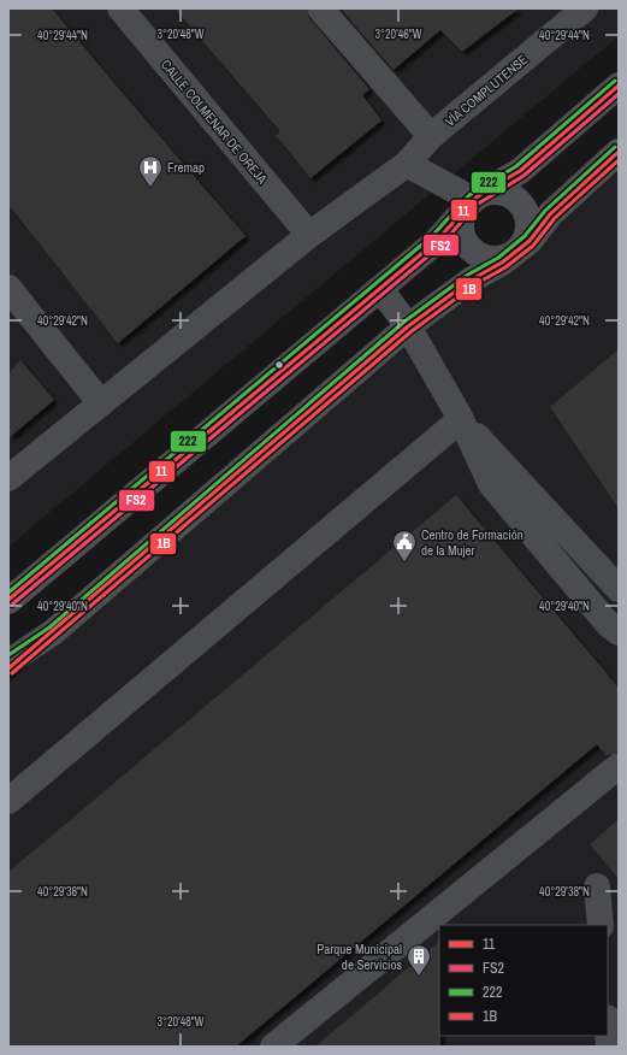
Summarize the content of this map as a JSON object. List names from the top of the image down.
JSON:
{
  "streets": {
    "street": ["VÍA COMPLUTENSE", "CALLE COLMENAR DE OREJA"]
  },
  "places": {
    "hospital": ["Fremap"],
    "public building": ["Centro de Formación de la Mujer"],
    "building": ["Parque Municipal de Servicios"]
  },
  "lines": [
    "transit line 222",
    "transit line 11",
    "transit line FS2",
    "transit line 1B"
  ],
  "legend": [
    "11",
    "FS2",
    "222",
    "1B"
  ],
  "coordinates": [
    "3°20'48\"W",
    "3°20'46\"W",
    "40°29'44\"N",
    "40°29'42\"N",
    "40°29'40\"N",
    "40°29'38\"N"
  ]
}
